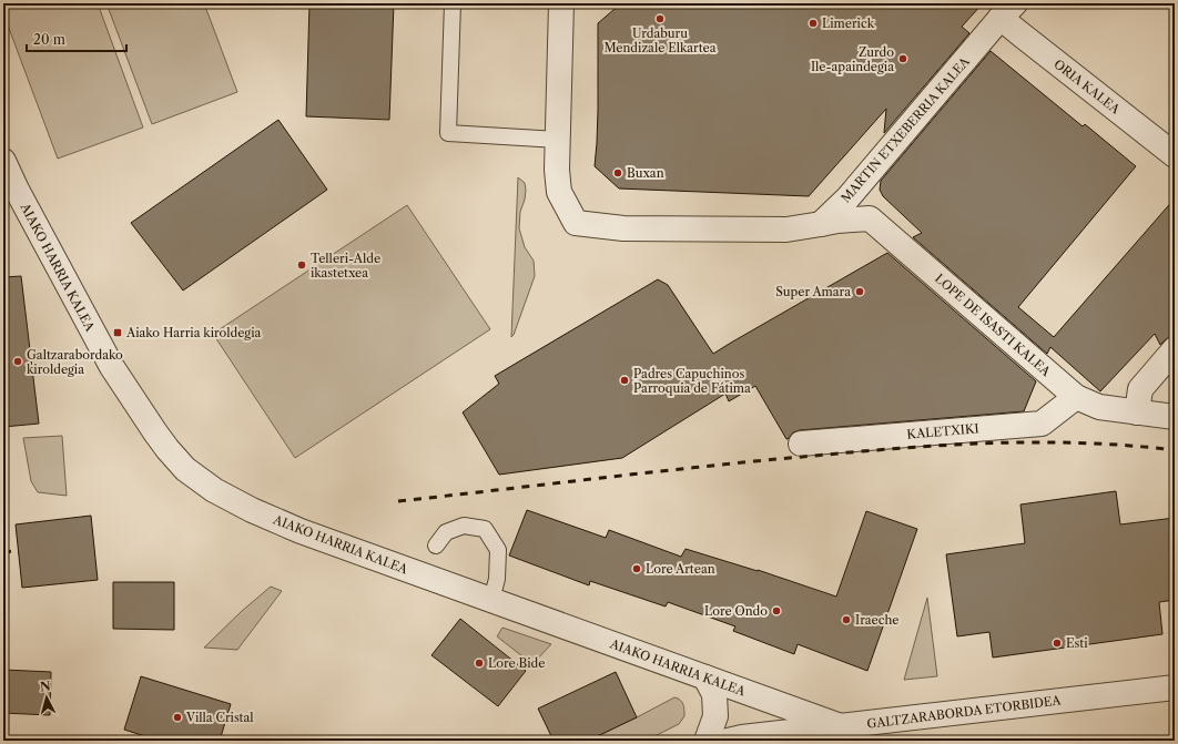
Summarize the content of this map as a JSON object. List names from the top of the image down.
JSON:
{
  "streets": {
    "street": [
      "ORIA KALEA",
      "MARTIN ETXEBERRIA KALEA",
      "AIAKO HARRIA KALEA",
      "LOPE DE ISASTI KALEA",
      "KALETXIKI",
      "GALTZARABORDA ETORBIDEA"
    ]
  },
  "crossings": [
    ["ORIA KALEA", "MARTIN ETXEBERRIA KALEA"],
    ["MARTIN ETXEBERRIA KALEA", "LOPE DE ISASTI KALEA"],
    ["AIAKO HARRIA KALEA", "GALTZARABORDA ETORBIDEA"],
    ["LOPE DE ISASTI KALEA", "KALETXIKI"]
  ],
  "places": {
    "other": [
      "Urdaburu Mendizale Elkartea",
      "Limerick",
      "Zurdo Ile-apaindegia",
      "Buxan",
      "Telleri-Alde ikastetxea",
      "Super Amara",
      "Galtzarabordako kiroldegia",
      "Padres Capuchinos Parroquia de Fátima",
      "Lore Artean",
      "Lore Ondo",
      "Iraeche",
      "Esti",
      "Lore Bide",
      "Villa Cristal"
    ],
    "transit": ["Aiako Harria kiroldegia"]
  },
  "scale_bar": "20 m",
  "north": "top"
}
